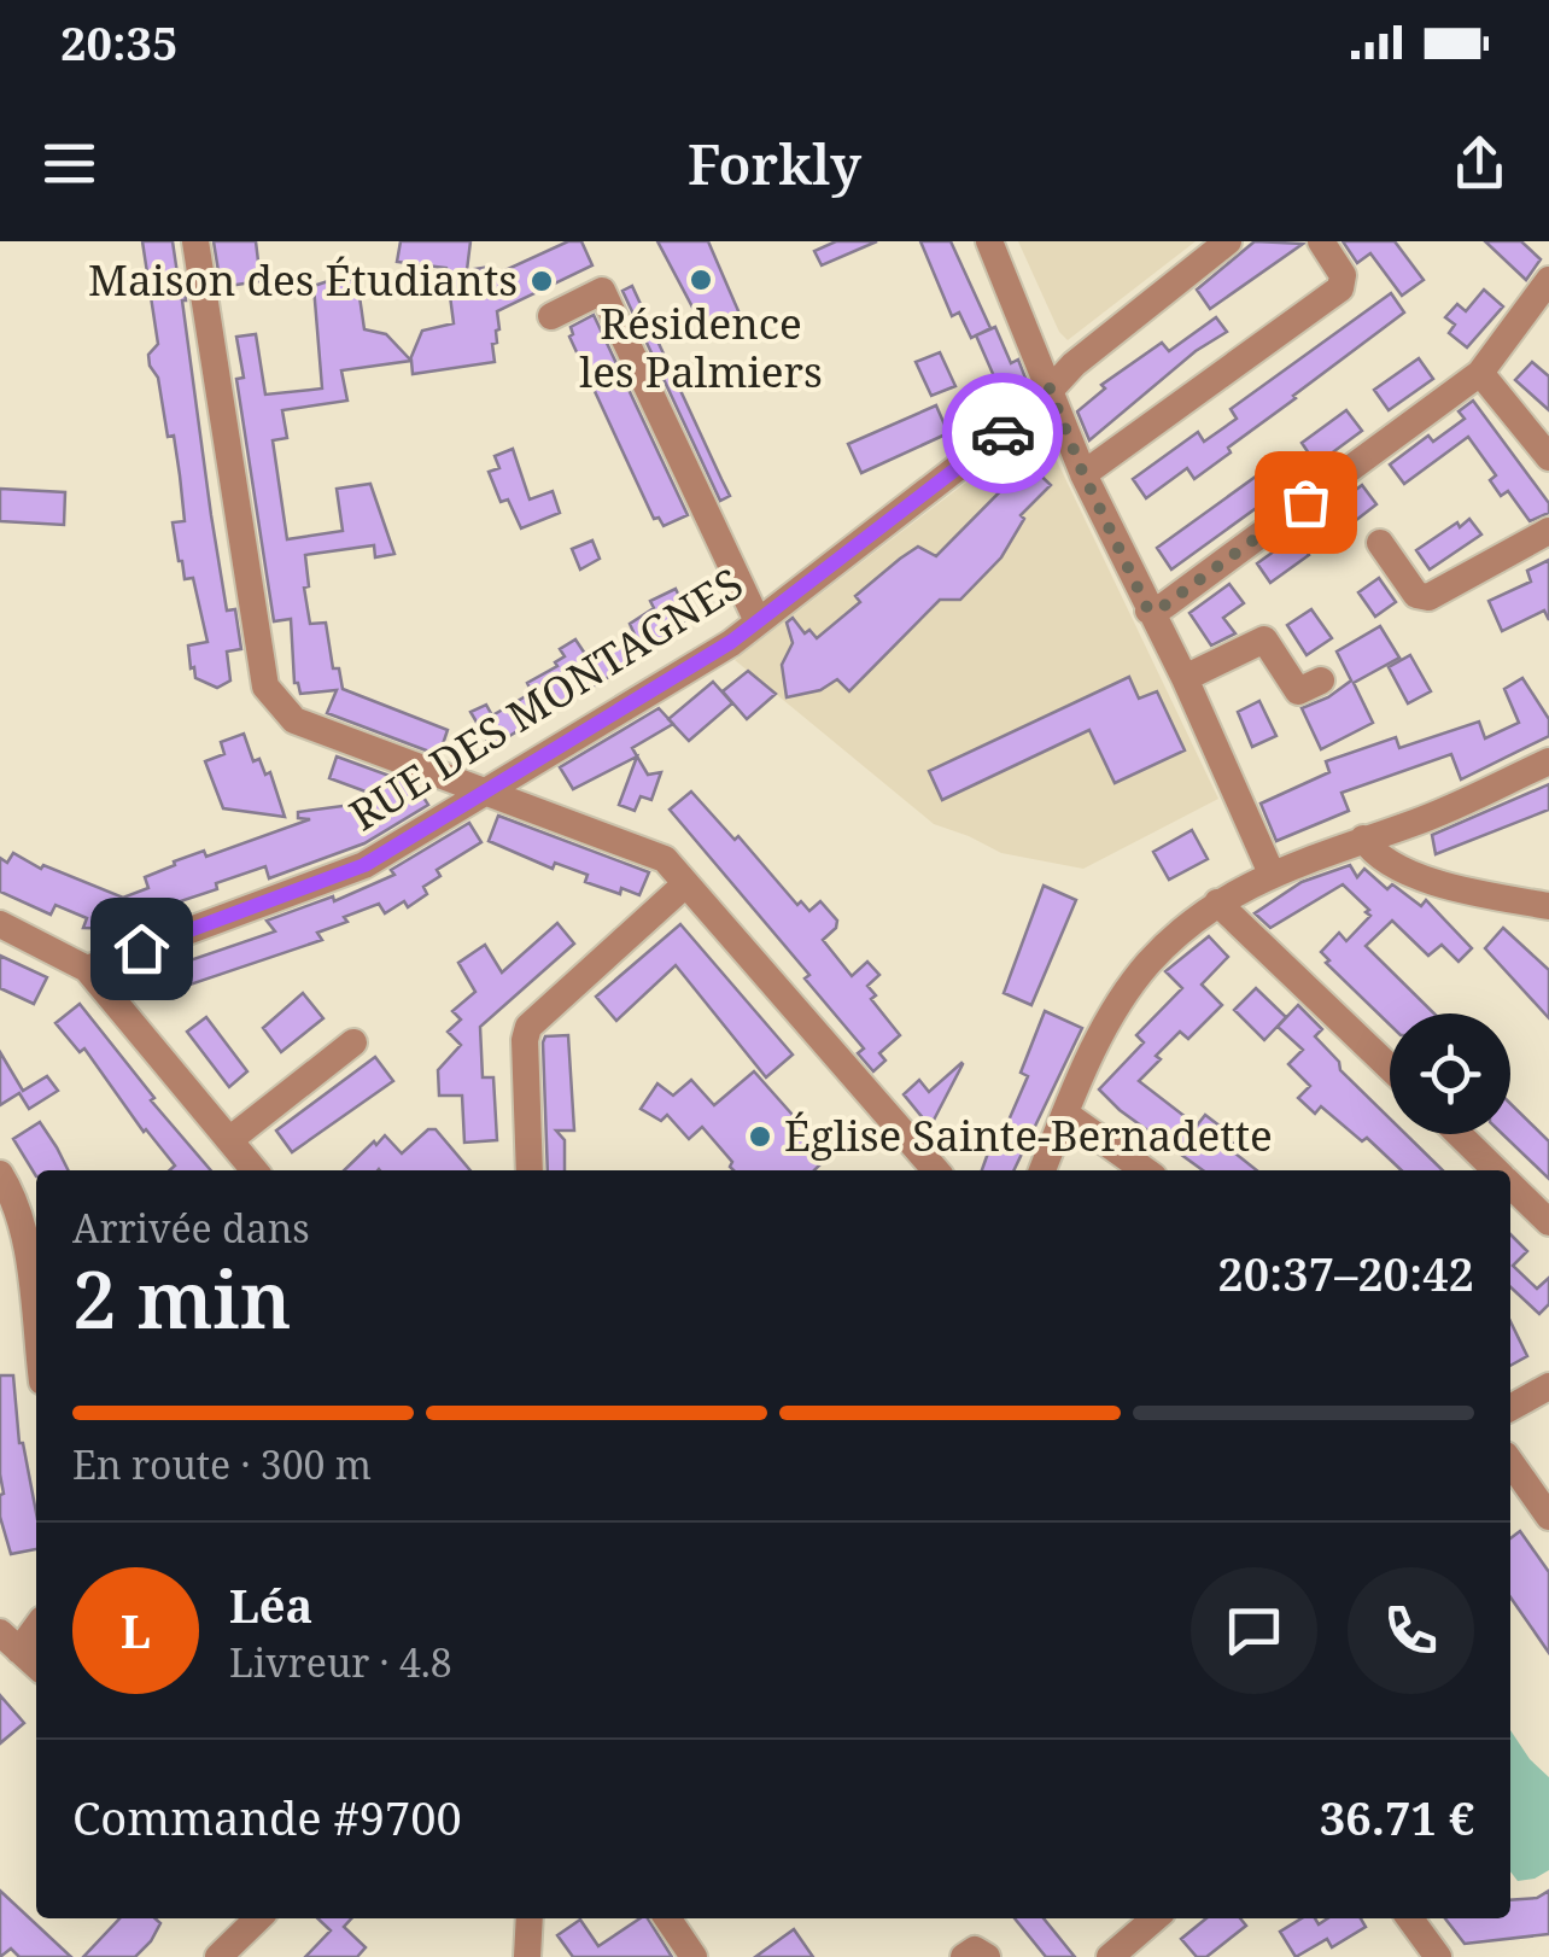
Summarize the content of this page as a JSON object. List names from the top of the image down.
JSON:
{
  "streets": {
    "street": ["RUE DES MONTAGNES"]
  },
  "places": ["Résidence les Palmiers", "Maison des Étudiants", "Église Sainte-Bernadette"],
  "page": {
    "status": "20:35",
    "header": "Forkly",
    "heading": ["2 min", "Arrivée dans", "20:37–20:42"],
    "panel": [
      "Léa",
      "Livreur · 4.8",
      "Commande #9700",
      "36.71 €"
    ],
    "bar": "En route · 300 m",
    "round": "L"
  }
}
